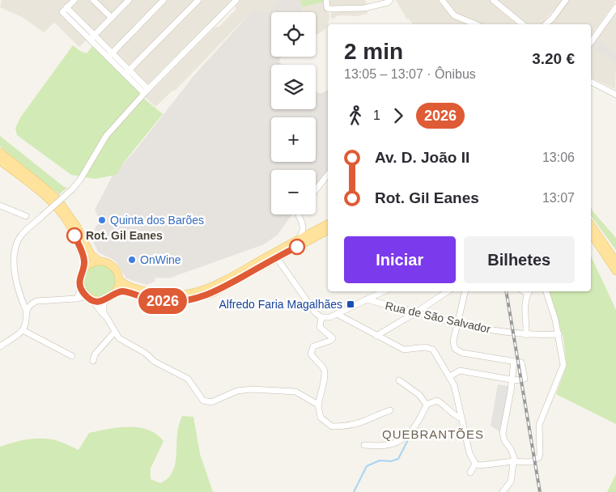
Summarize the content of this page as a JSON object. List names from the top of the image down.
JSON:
{
  "streets": {
    "street": ["Rua de São Salvador"]
  },
  "districts": ["QUEBRANTÕES"],
  "places": {
    "other": ["Quinta dos Barões", "Rot. Gil Eanes", "OnWine"],
    "transit": ["Alfredo Faria Magalhães"]
  },
  "lines": ["bus line 2026"],
  "page": {
    "on_map": "2026",
    "map_buttons": ["+", "−"],
    "heading": ["2 min", "13:05 – 13:07 · Ônibus", "3.20 €"],
    "legs": ["1", "2026"],
    "list": [
      {
        "name": "Av. D. João II",
        "value": "13:06"
      },
      {
        "name": "Rot. Gil Eanes",
        "value": "13:07"
      }
    ],
    "buttons": ["Iniciar", "Bilhetes"]
  }
}
